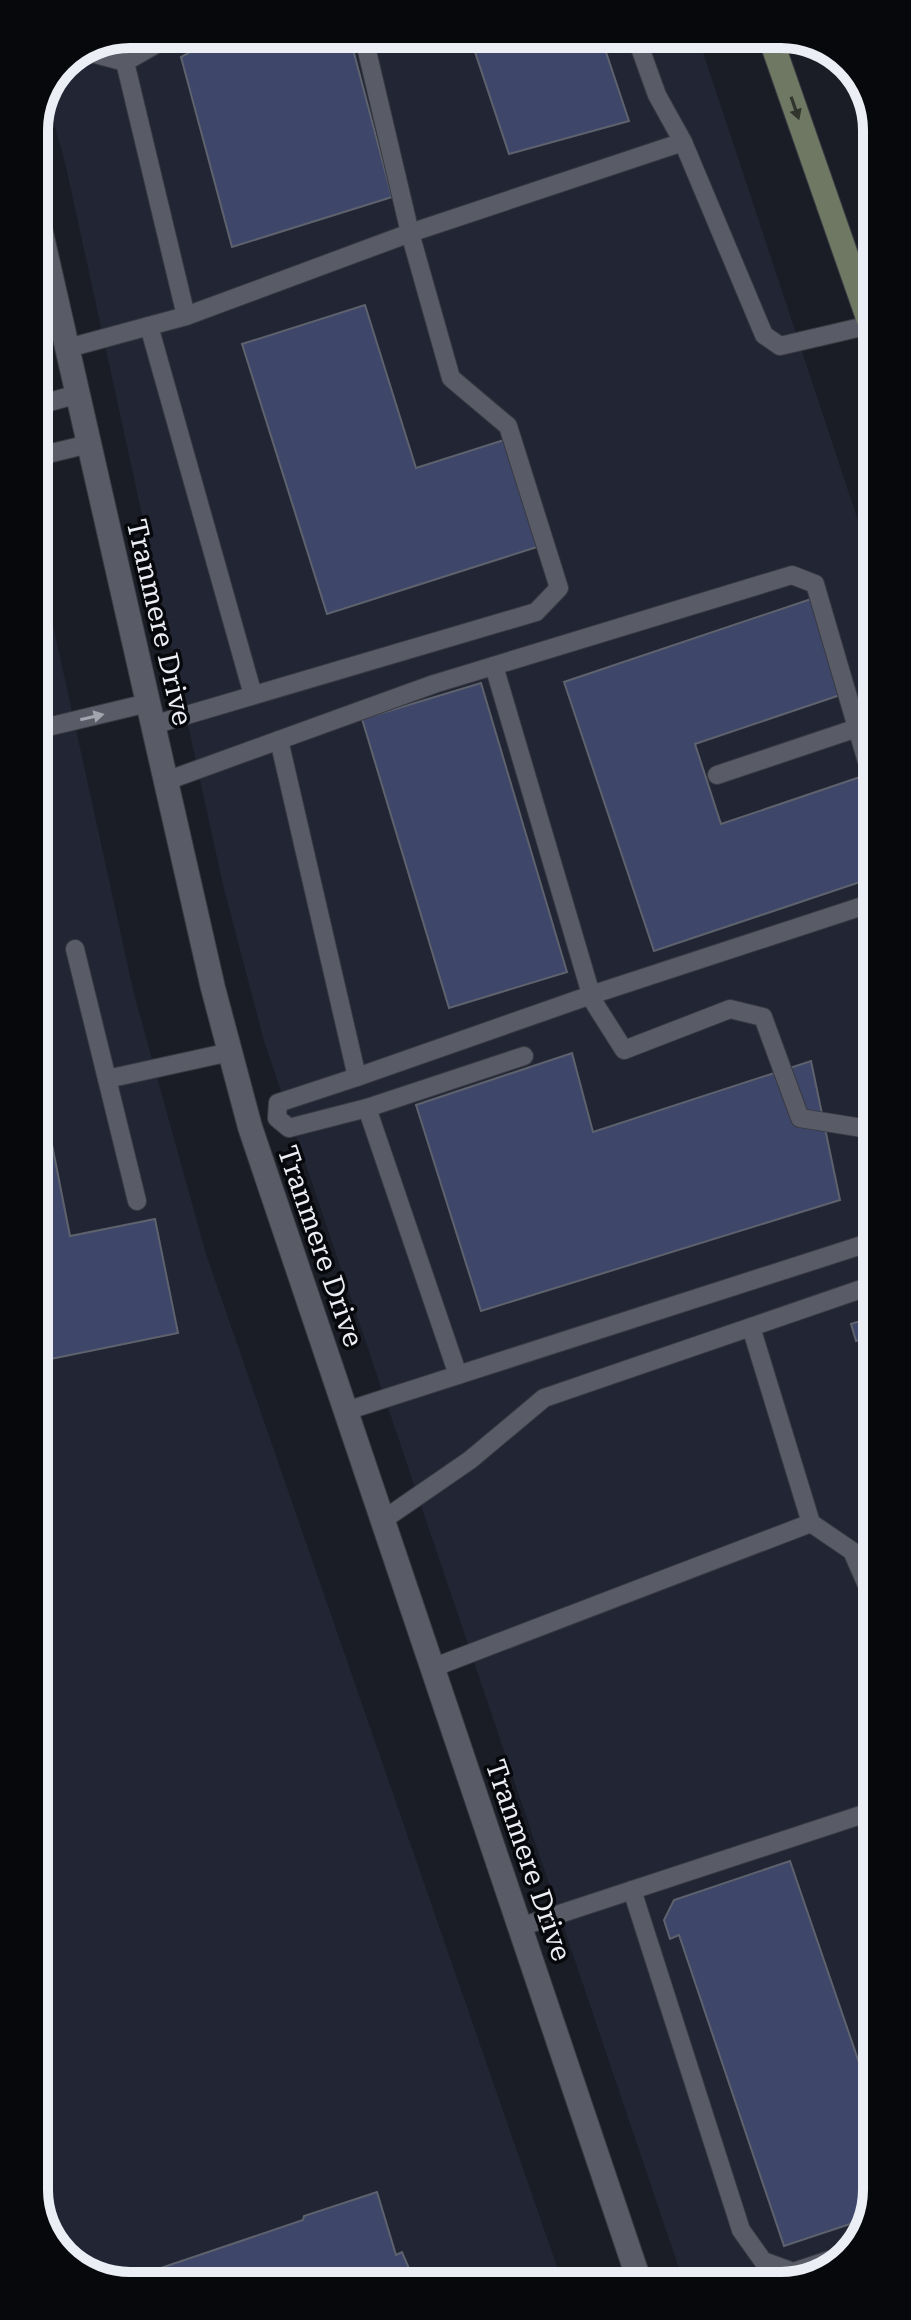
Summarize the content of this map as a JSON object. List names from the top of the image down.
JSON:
{
  "streets": {
    "street": ["Tranmere Drive"]
  }
}
